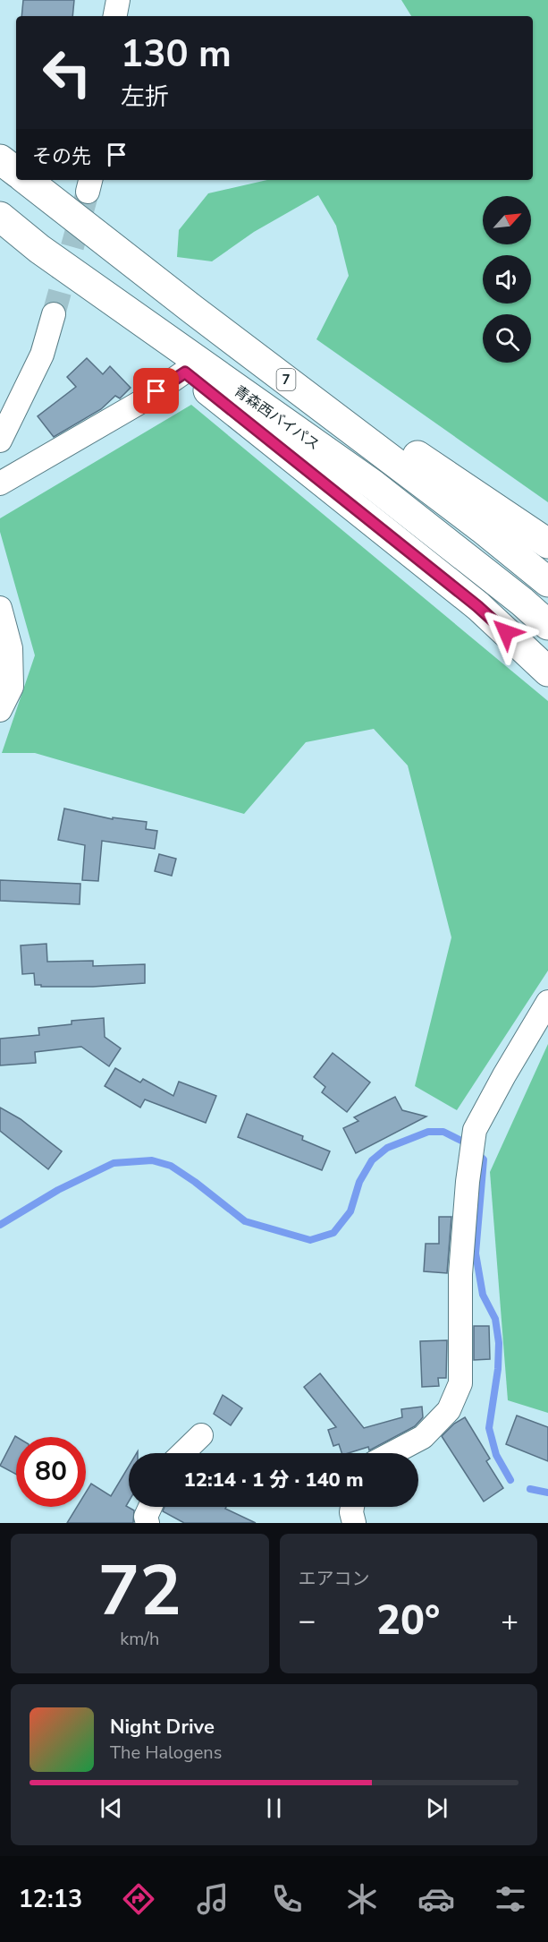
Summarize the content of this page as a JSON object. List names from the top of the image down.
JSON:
{
  "streets": {
    "highway": ["7", "青森西バイパス"]
  },
  "north": "top right",
  "page": {
    "turn": ["130 m", "左折"],
    "then": "その先",
    "limit": "80",
    "trip": "12:14 · 1 分 · 140 m",
    "tile": [
      ["72", "km/h"],
      "エアコン"
    ],
    "heat": ["−", "20°", "+"],
    "song": ["Night Drive", "The Halogens"],
    "tabs": "12:13"
  }
}
